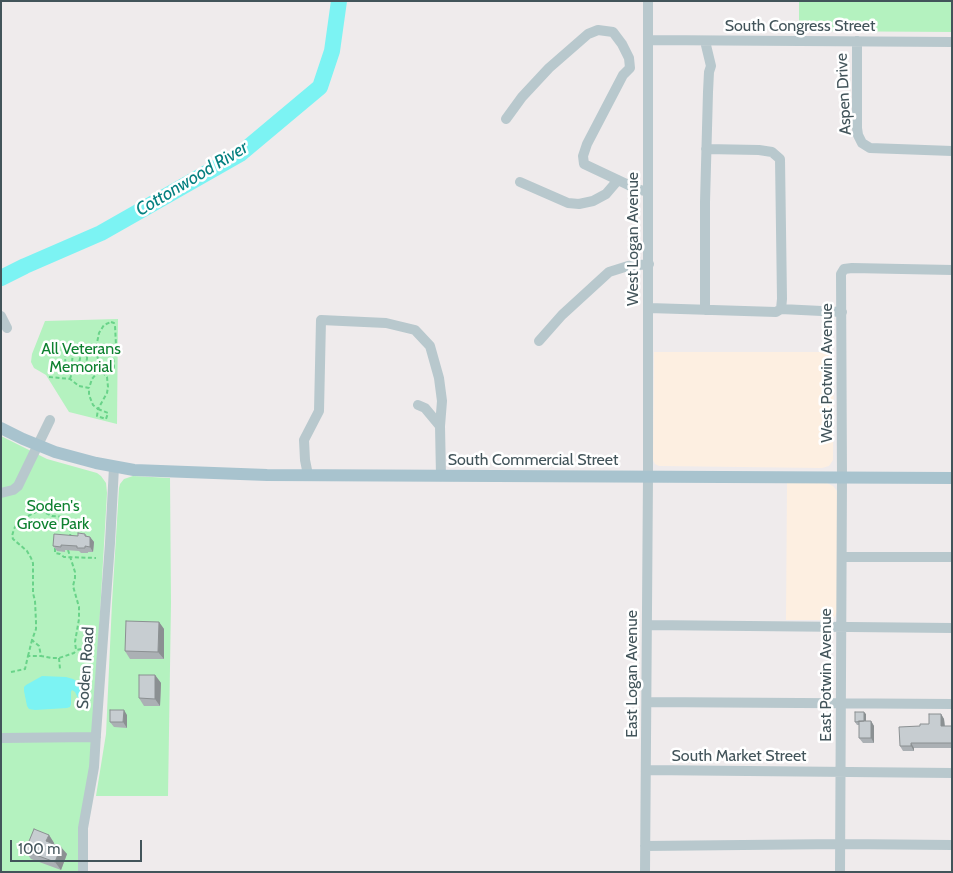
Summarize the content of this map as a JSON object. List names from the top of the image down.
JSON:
{
  "streets": {
    "main road": ["South Commercial Street"],
    "street": [
      "South Congress Street",
      "Aspen Drive",
      "West Logan Avenue",
      "West Potwin Avenue",
      "Soden Road",
      "East Logan Avenue",
      "East Potwin Avenue",
      "South Market Street"
    ]
  },
  "crossings": [
    ["South Congress Street", "Aspen Drive"],
    ["South Congress Street", "West Logan Avenue"],
    ["West Logan Avenue", "South Commercial Street"],
    ["West Logan Avenue", "East Logan Avenue"],
    ["West Potwin Avenue", "South Commercial Street"],
    ["West Potwin Avenue", "East Potwin Avenue"],
    ["South Commercial Street", "Soden Road"],
    ["South Commercial Street", "East Logan Avenue"],
    ["South Commercial Street", "East Potwin Avenue"],
    ["East Logan Avenue", "South Market Street"],
    ["East Potwin Avenue", "South Market Street"]
  ],
  "water": ["Cottonwood River"],
  "parks": ["All Veterans Memorial", "Soden's Grove Park"],
  "scale_bar": "100 m"
}
